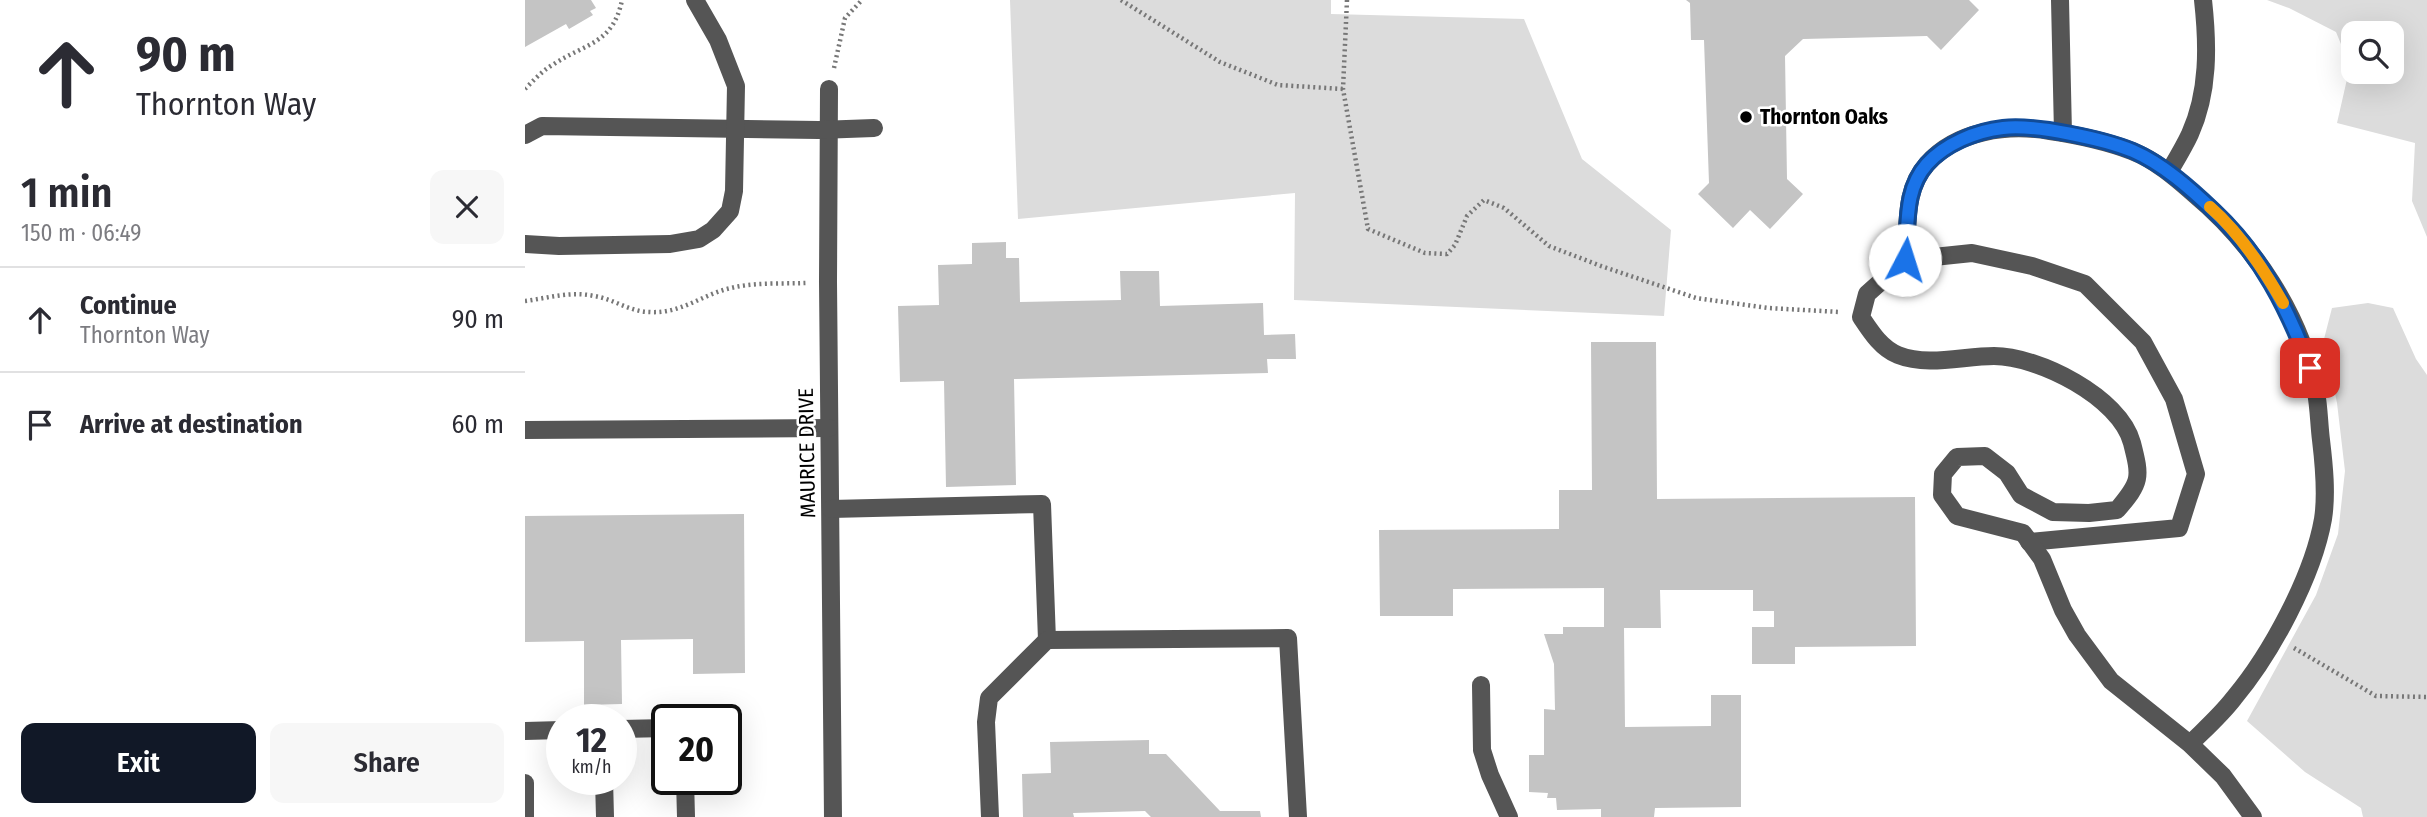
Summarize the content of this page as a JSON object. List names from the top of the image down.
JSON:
{
  "streets": {
    "street": ["MAURICE DRIVE"]
  },
  "places": ["Thornton Oaks"],
  "page": {
    "turn": ["90 m", "Thornton Way"],
    "heading": ["1 min", "150 m · 06:49"],
    "list": [
      {
        "name": "Continue",
        "note": "Thornton Way",
        "value": "90 m"
      },
      {
        "name": "Arrive at destination",
        "value": "60 m"
      }
    ],
    "speed": "12 km/h",
    "limit": "20",
    "buttons": ["Exit", "Share"]
  }
}
